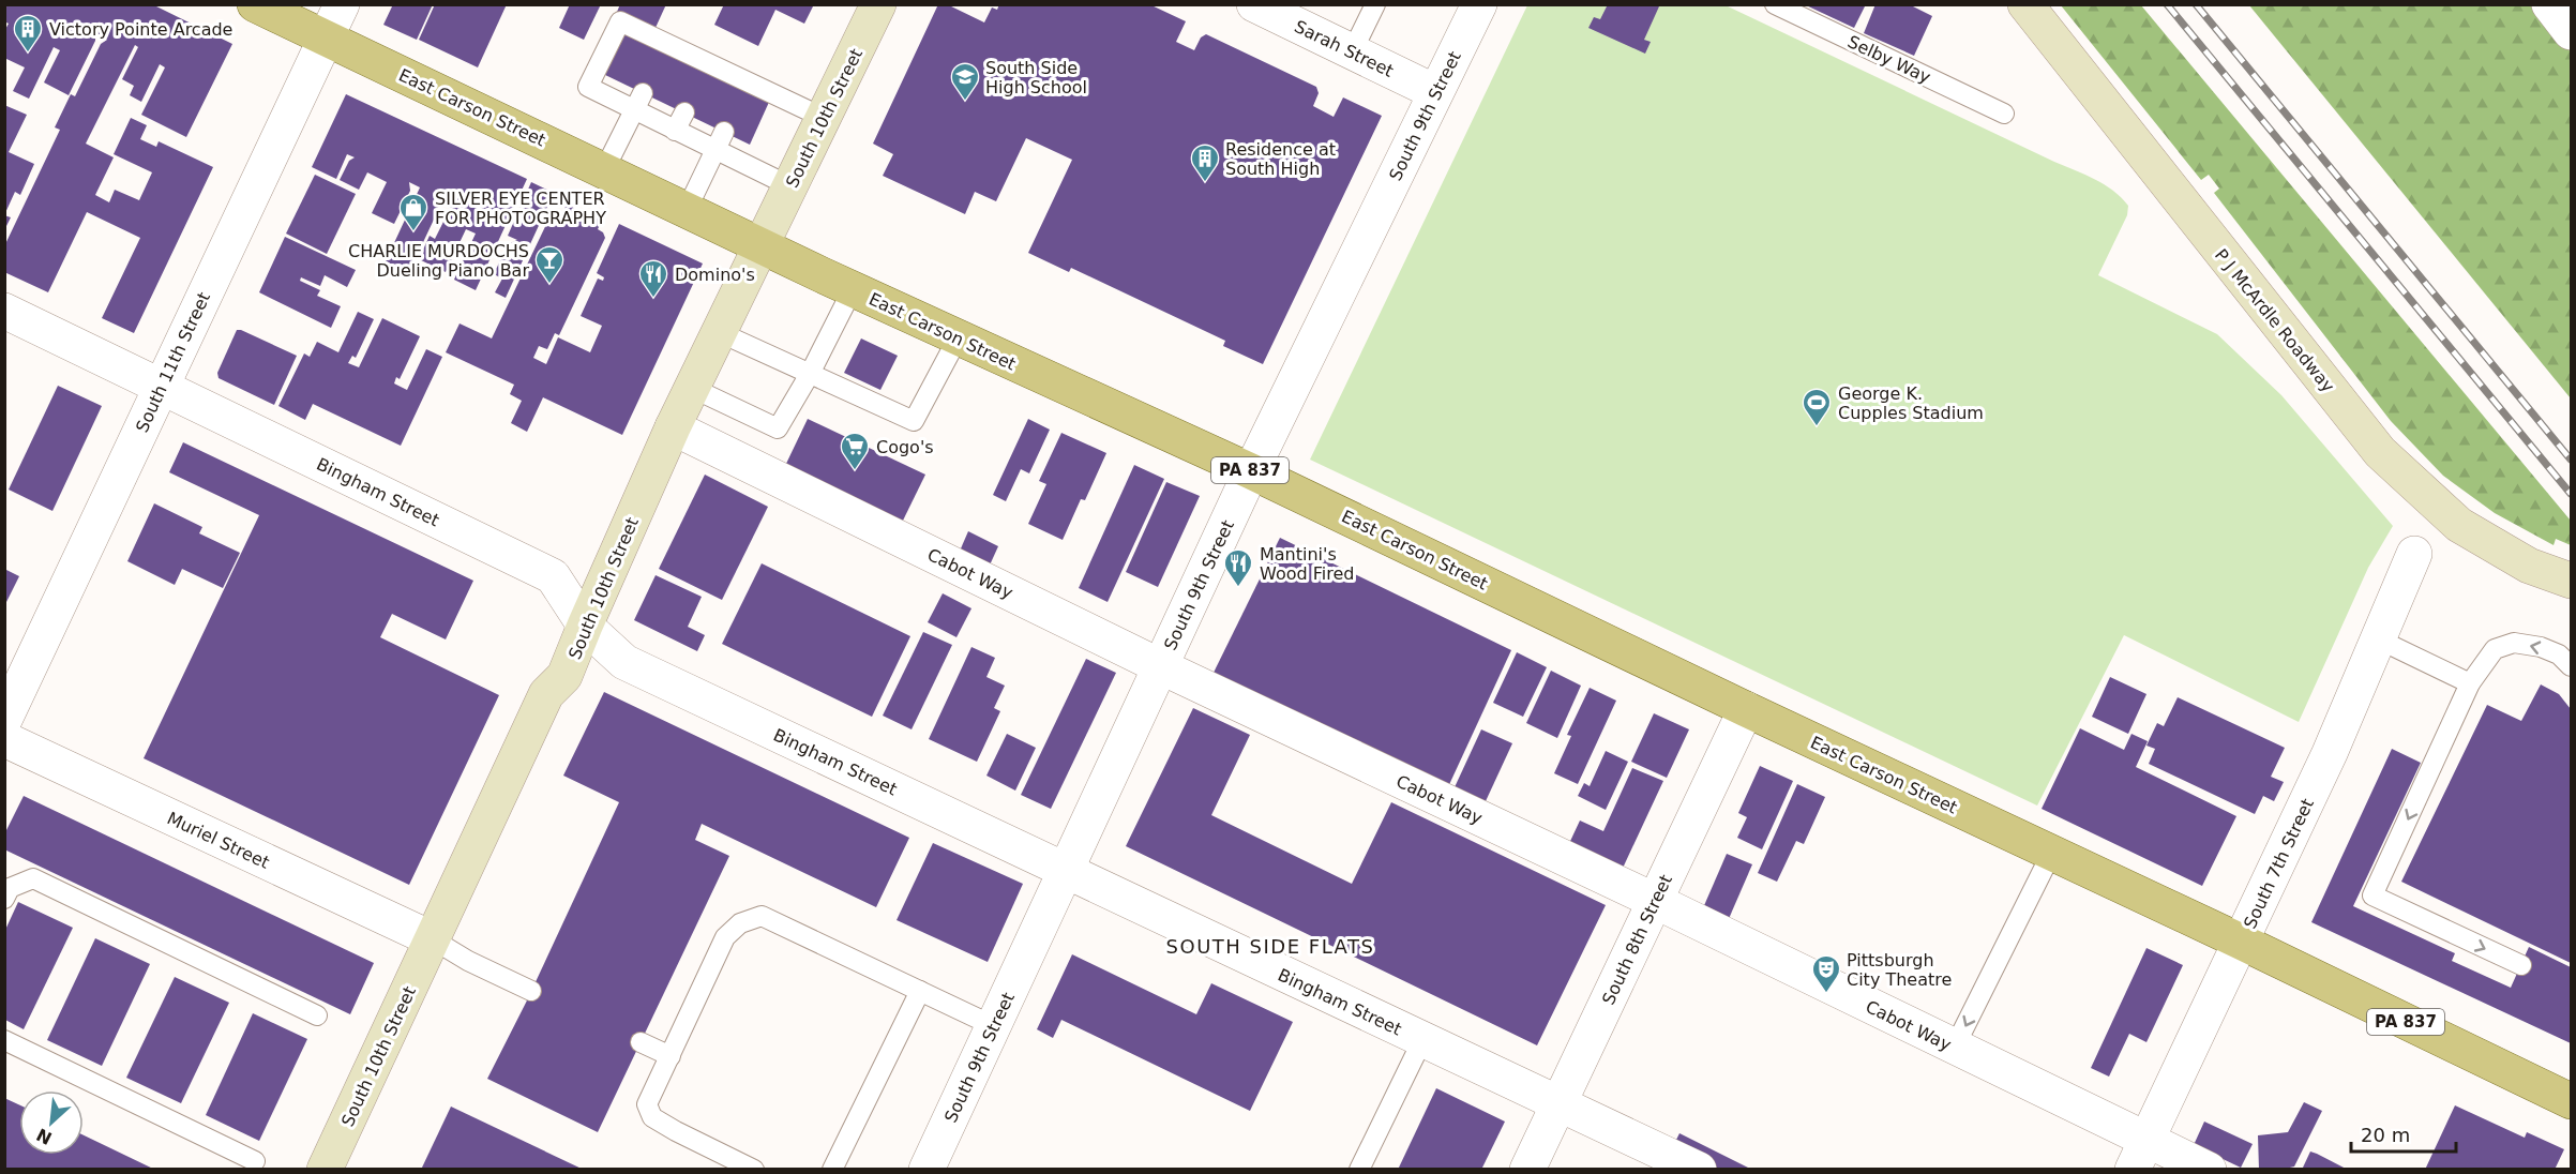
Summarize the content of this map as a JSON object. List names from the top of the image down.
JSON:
{
  "streets": {
    "main road": [
      "East Carson Street",
      "South 10th Street",
      "P J McArdle Roadway",
      "PA 837"
    ],
    "street": [
      "Sarah Street",
      "South 9th Street",
      "South 11th Street",
      "Bingham Street",
      "Cabot Way",
      "Muriel Street",
      "South 7th Street",
      "South 8th Street"
    ],
    "lane": ["Selby Way"]
  },
  "crossings": [
    ["Sarah Street", "South 9th Street"],
    ["East Carson Street", "South 9th Street"],
    ["East Carson Street", "South 10th Street"],
    ["East Carson Street", "South 11th Street"],
    ["East Carson Street", "South 7th Street"],
    ["East Carson Street", "South 8th Street"],
    ["South 9th Street", "Bingham Street"],
    ["South 9th Street", "Cabot Way"],
    ["South 10th Street", "Bingham Street"],
    ["South 10th Street", "Cabot Way"],
    ["South 10th Street", "Muriel Street"],
    ["South 11th Street", "Bingham Street"],
    ["Bingham Street", "South 8th Street"],
    ["Cabot Way", "South 7th Street"],
    ["Cabot Way", "South 8th Street"]
  ],
  "districts": ["SOUTH SIDE FLATS"],
  "places": {
    "building": ["Victory Pointe Arcade", "Residence at South High"],
    "school or university": ["South Side High School"],
    "shop": ["SILVER EYE CENTER FOR PHOTOGRAPHY"],
    "bar": ["CHARLIE MURDOCHS Dueling Piano Bar"],
    "restaurant": ["Domino's", "Mantini's Wood Fired"],
    "sports": ["George K. Cupples Stadium"],
    "supermarket": ["Cogo's"],
    "theatre": ["Pittsburgh City Theatre"]
  },
  "scale_bar": "20 m",
  "north": "bottom left"
}
